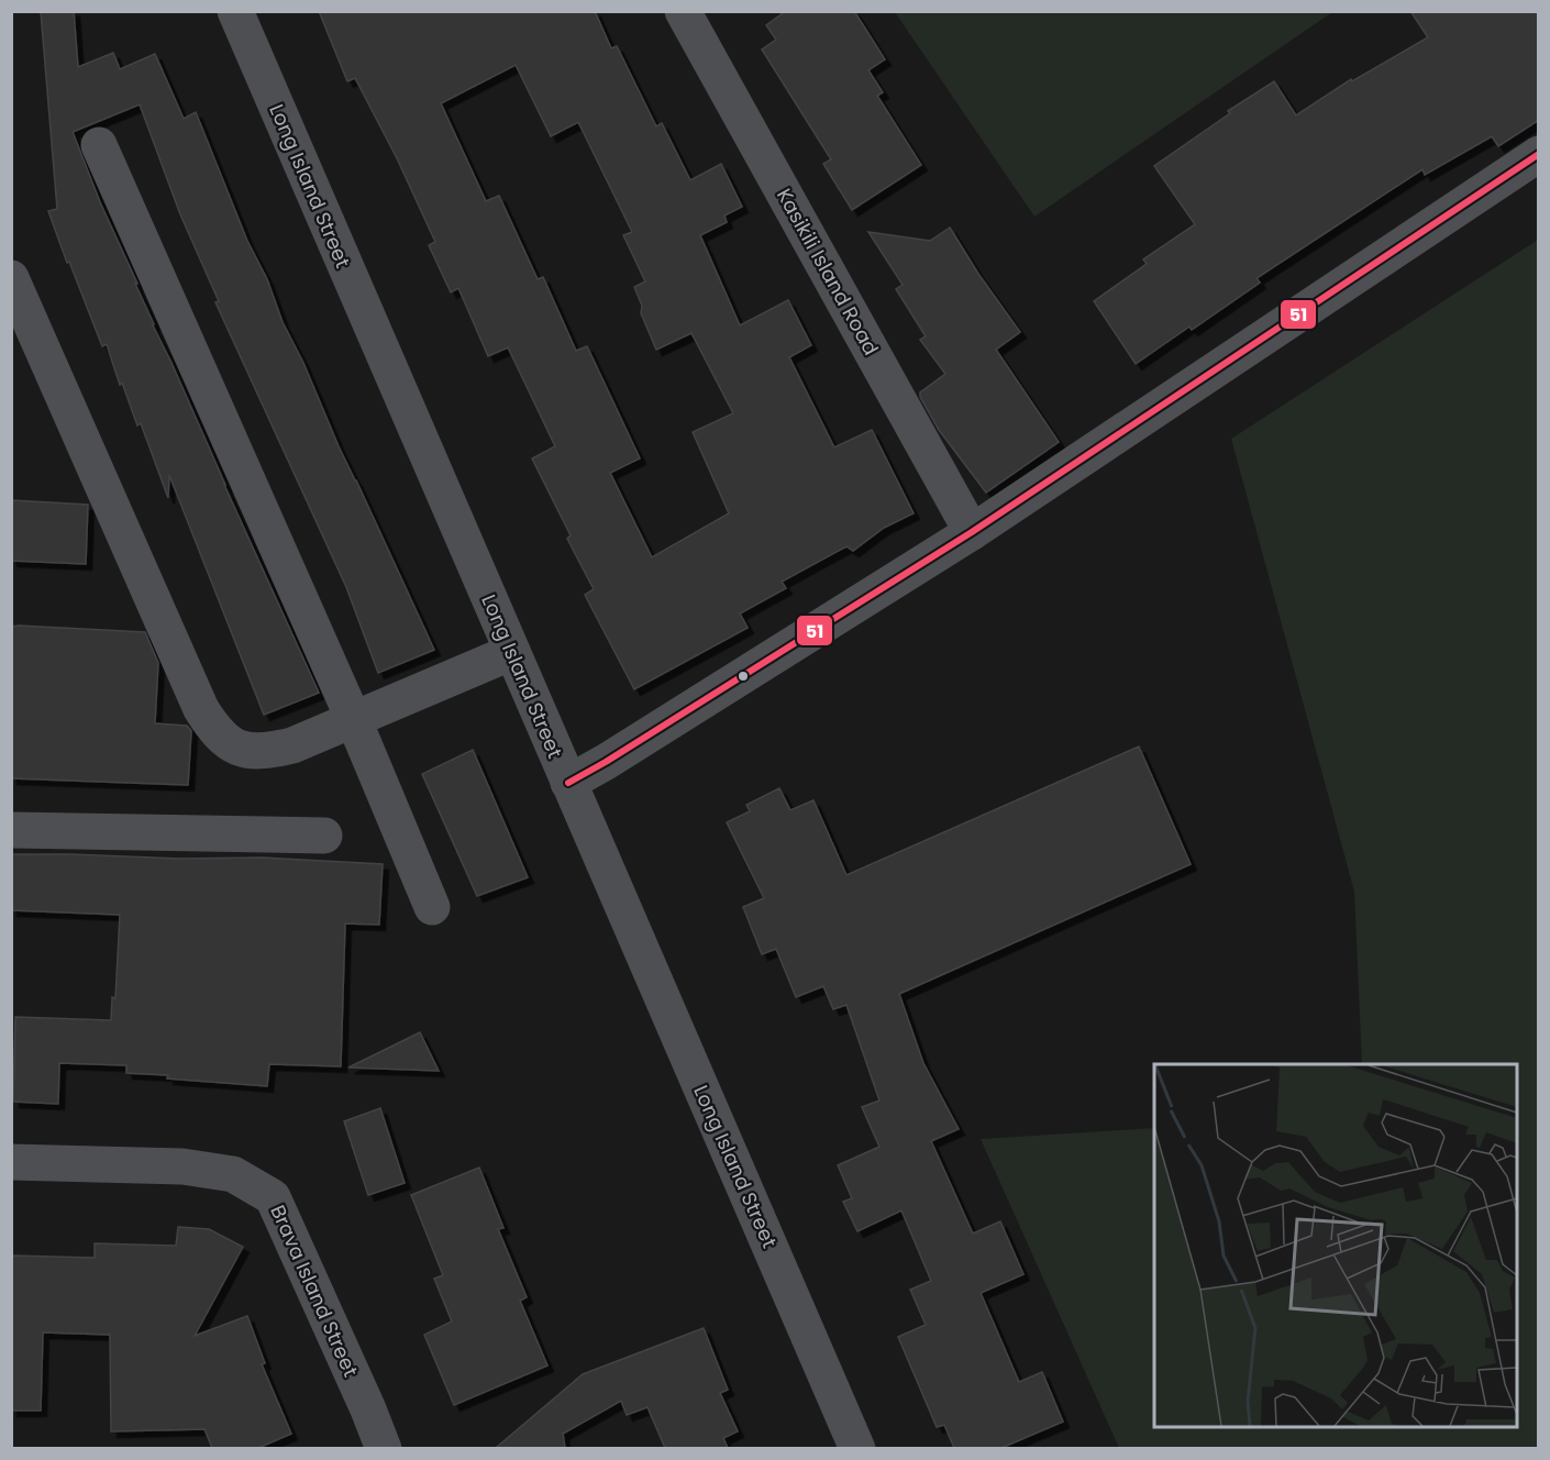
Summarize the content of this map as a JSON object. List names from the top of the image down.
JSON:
{
  "streets": {
    "street": ["Long Island Street", "Kasikili Island Road", "Brava Island Street"]
  },
  "lines": ["transit line 51"]
}
